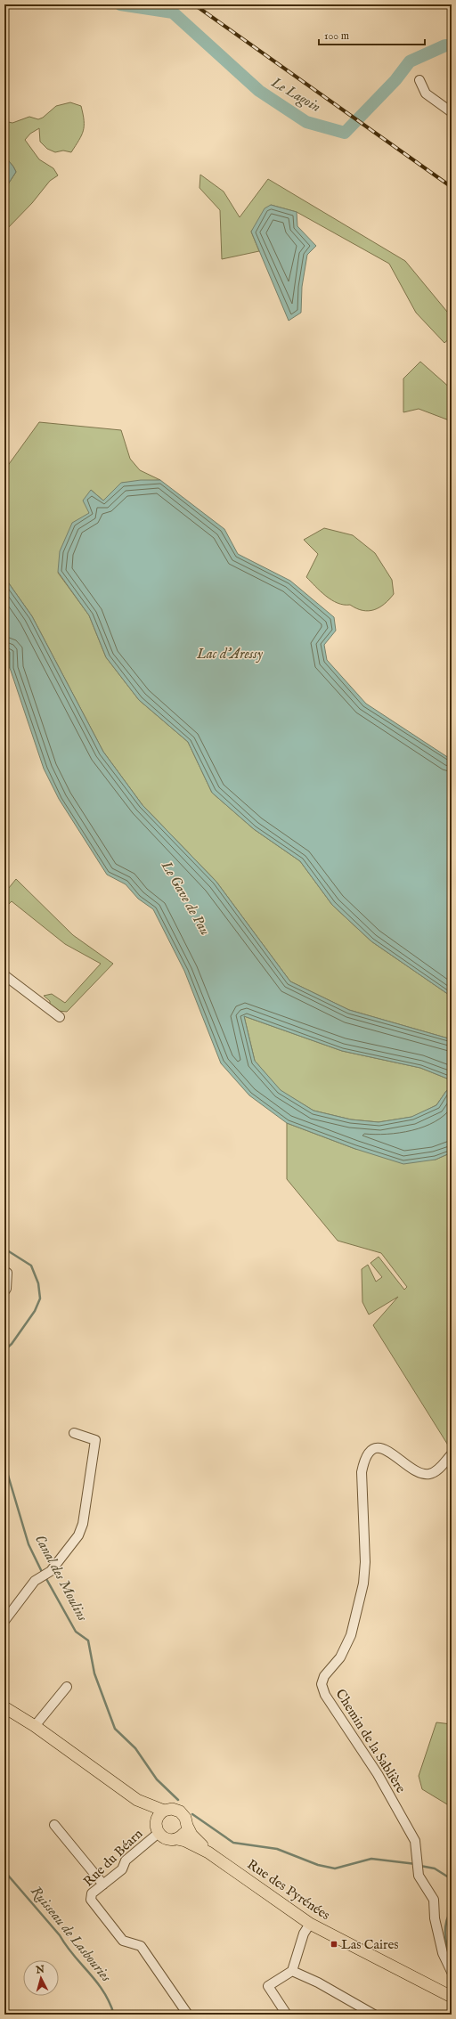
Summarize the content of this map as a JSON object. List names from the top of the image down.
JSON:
{
  "streets": {
    "main road": ["Rue des Pyrénées"],
    "street": ["Chemin de la Sablière", "Rue du Béarn"]
  },
  "crossings": [
    ["Rue du Béarn", "Rue des Pyrénées"]
  ],
  "water": [
    "Le Lagoin",
    "Lac d'Aressy",
    "Le Gave de Pau",
    "Canal des Moulins",
    "Ruisseau de Lasbouries"
  ],
  "places": {
    "transit": ["Las Caires"]
  },
  "scale_bar": "100 m",
  "north": "top"
}
